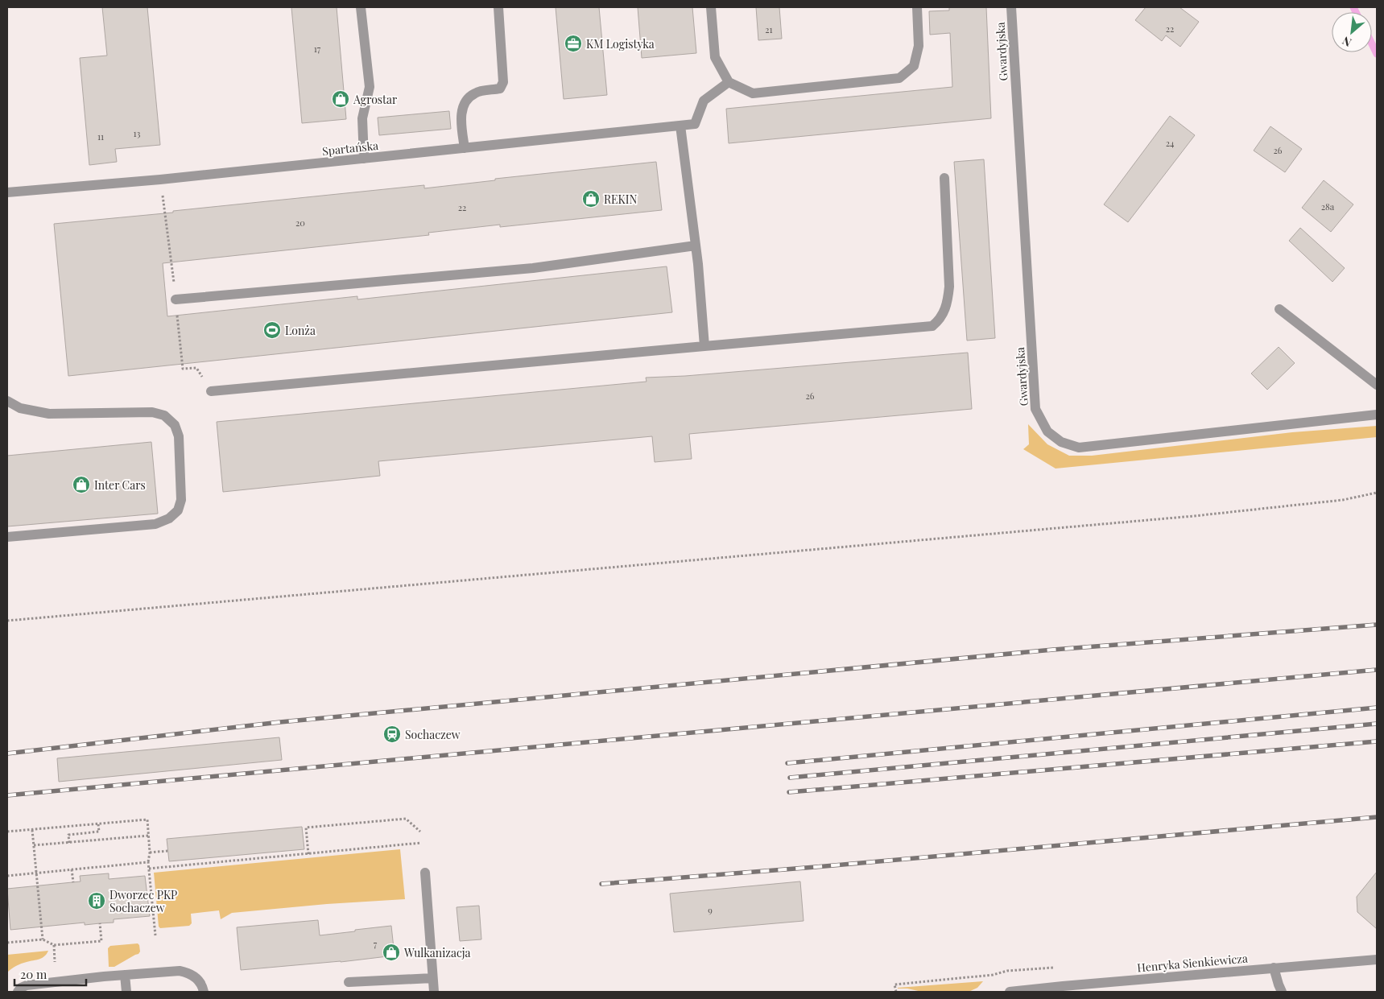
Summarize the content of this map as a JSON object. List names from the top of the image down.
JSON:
{
  "streets": {
    "street": ["Gwardyjska", "Spartańska", "Henryka Sienkiewicza"]
  },
  "places": {
    "office": ["KM Logistyka"],
    "shop": [
      "Agrostar",
      "REKIN",
      "Inter Cars",
      "Wulkanizacja"
    ],
    "sports": ["Lonża"],
    "station": ["Sochaczew"],
    "building": ["Dworzec PKP Sochaczew"]
  },
  "house_numbers": [
    "22",
    "21",
    "17",
    "13",
    "11",
    "24",
    "26",
    "28a",
    "22",
    "20",
    "26",
    "9",
    "7"
  ],
  "scale_bar": "20 m",
  "north": "bottom left"
}
